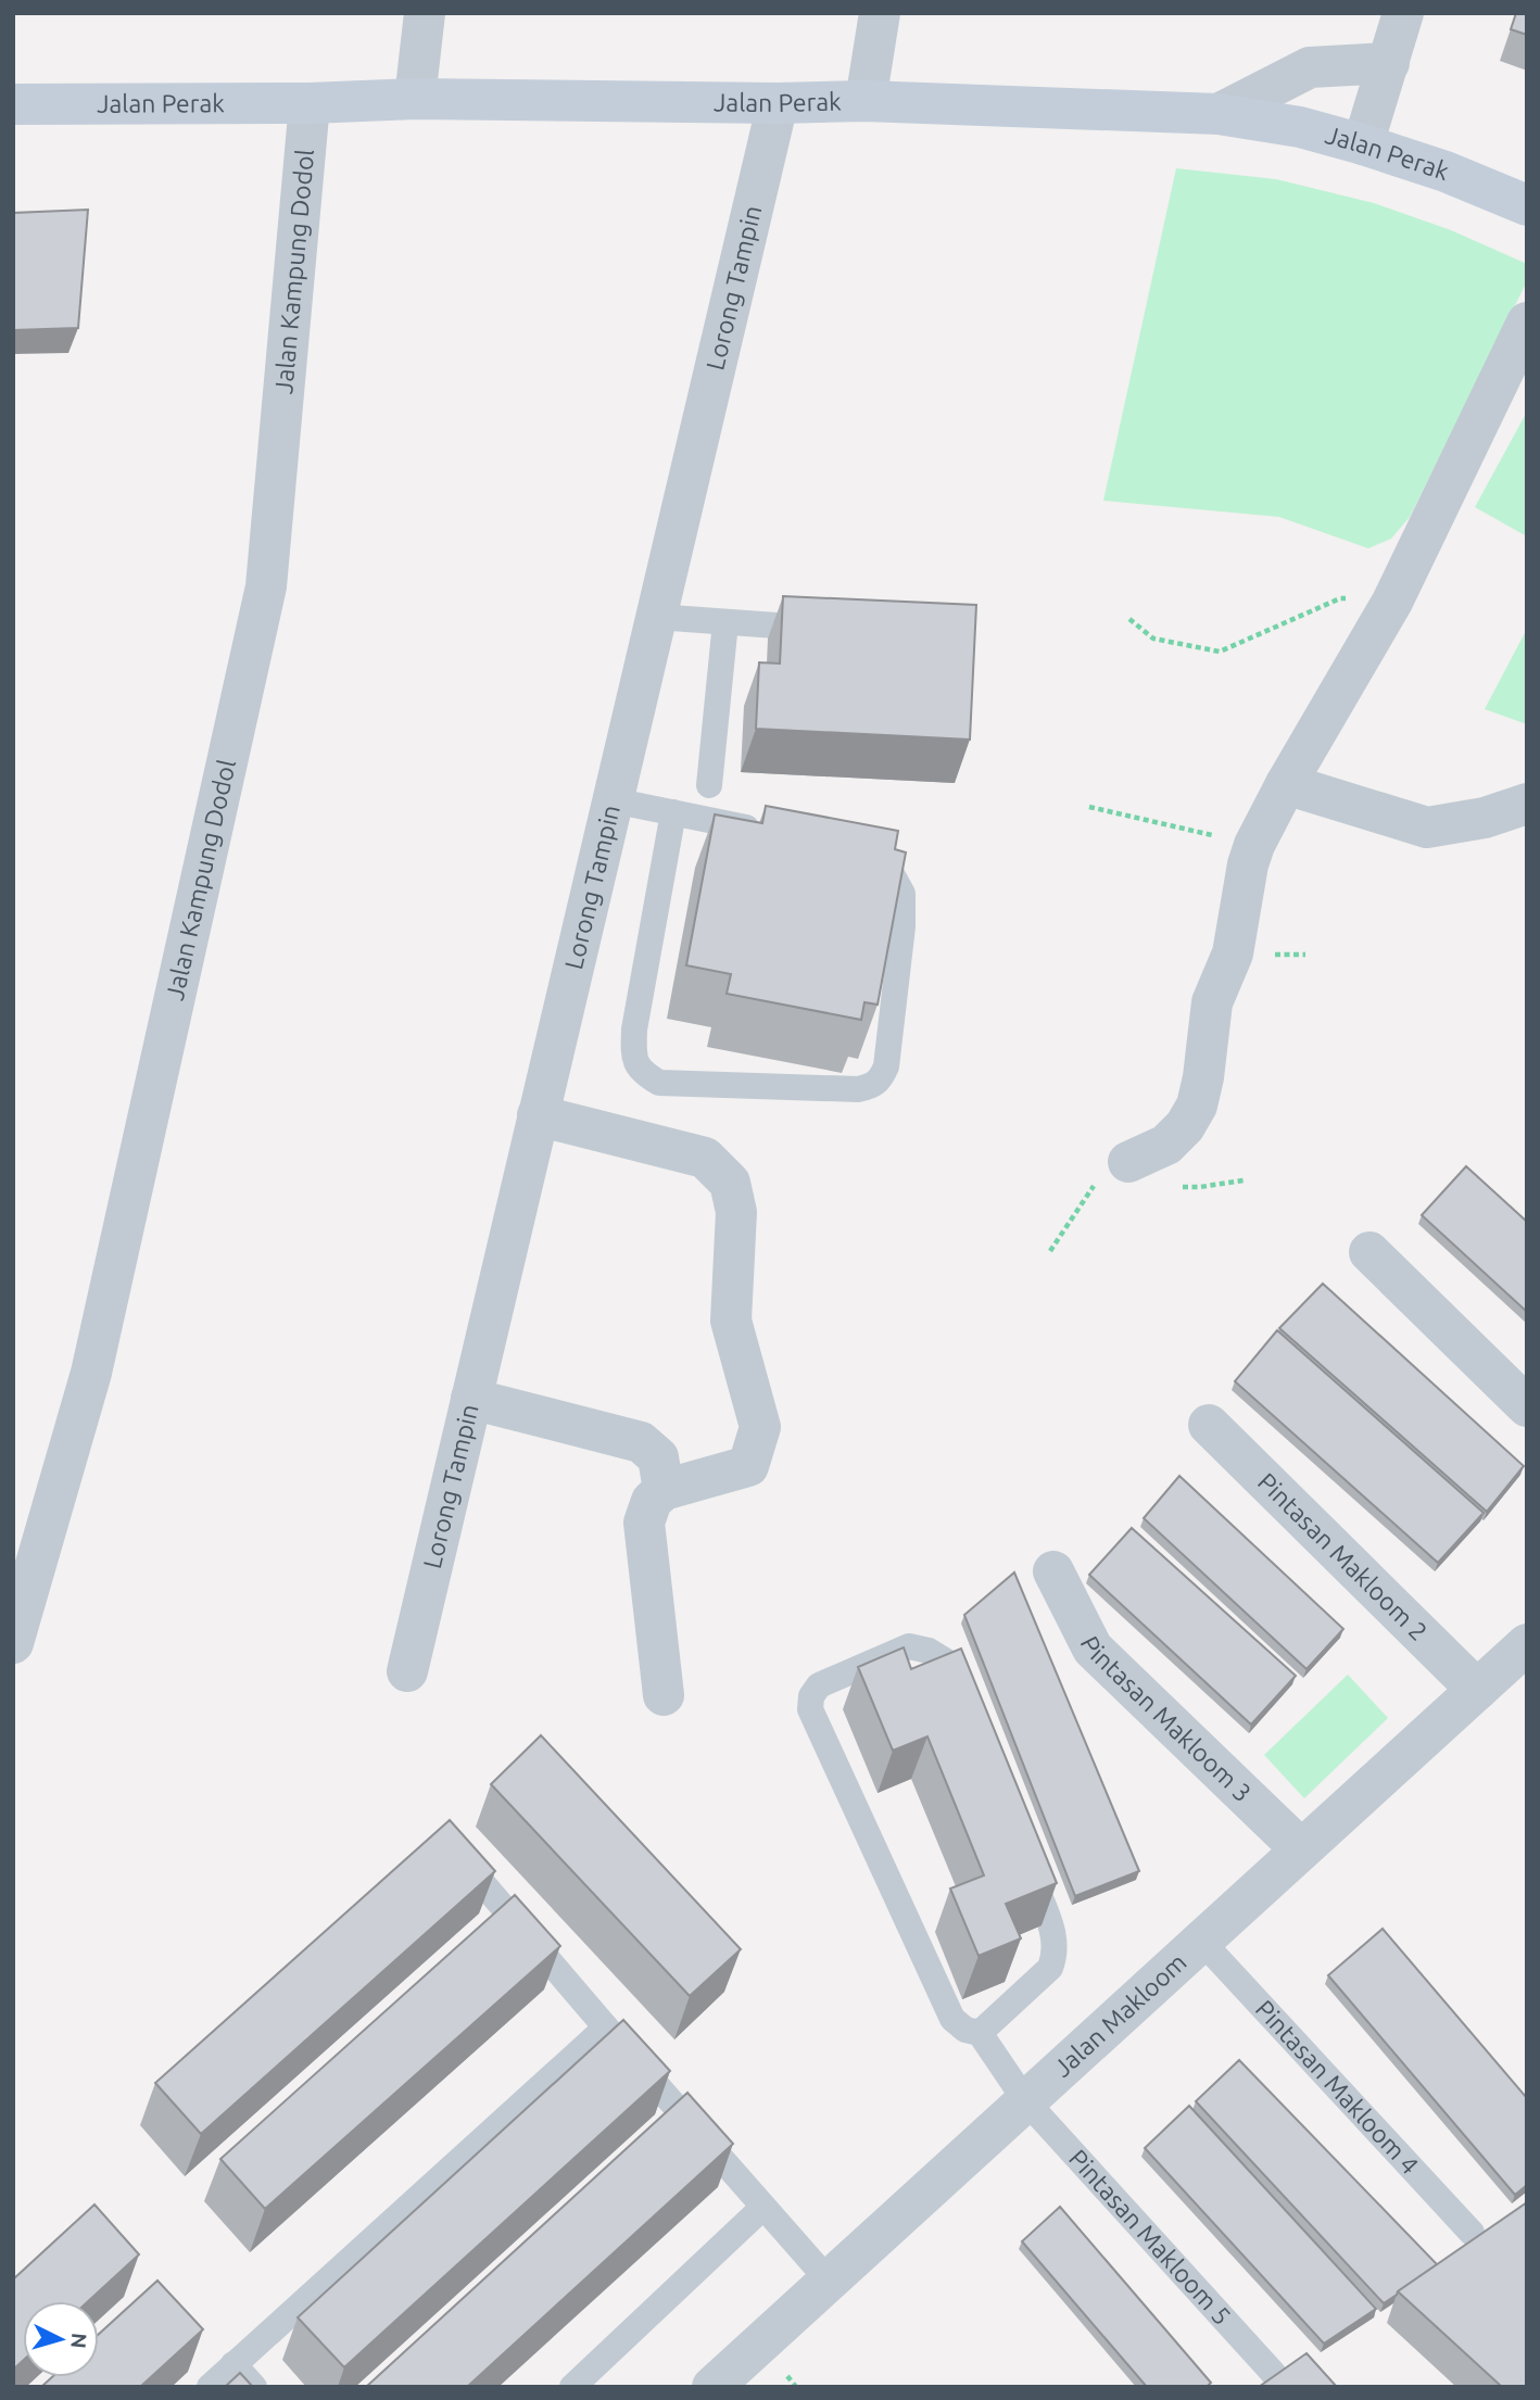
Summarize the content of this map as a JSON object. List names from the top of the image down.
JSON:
{
  "streets": {
    "main road": ["Jalan Perak"],
    "street": [
      "Jalan Kampung Dodol",
      "Lorong Tampin",
      "Pintasan Makloom 2",
      "Pintasan Makloom 3",
      "Jalan Makloom"
    ],
    "lane": ["Pintasan Makloom 4", "Pintasan Makloom 5"]
  },
  "crossings": [
    ["Jalan Perak", "Jalan Kampung Dodol"],
    ["Jalan Perak", "Lorong Tampin"],
    ["Pintasan Makloom 2", "Jalan Makloom"],
    ["Pintasan Makloom 3", "Jalan Makloom"],
    ["Jalan Makloom", "Pintasan Makloom 4"],
    ["Jalan Makloom", "Pintasan Makloom 5"]
  ],
  "north": "right"
}
